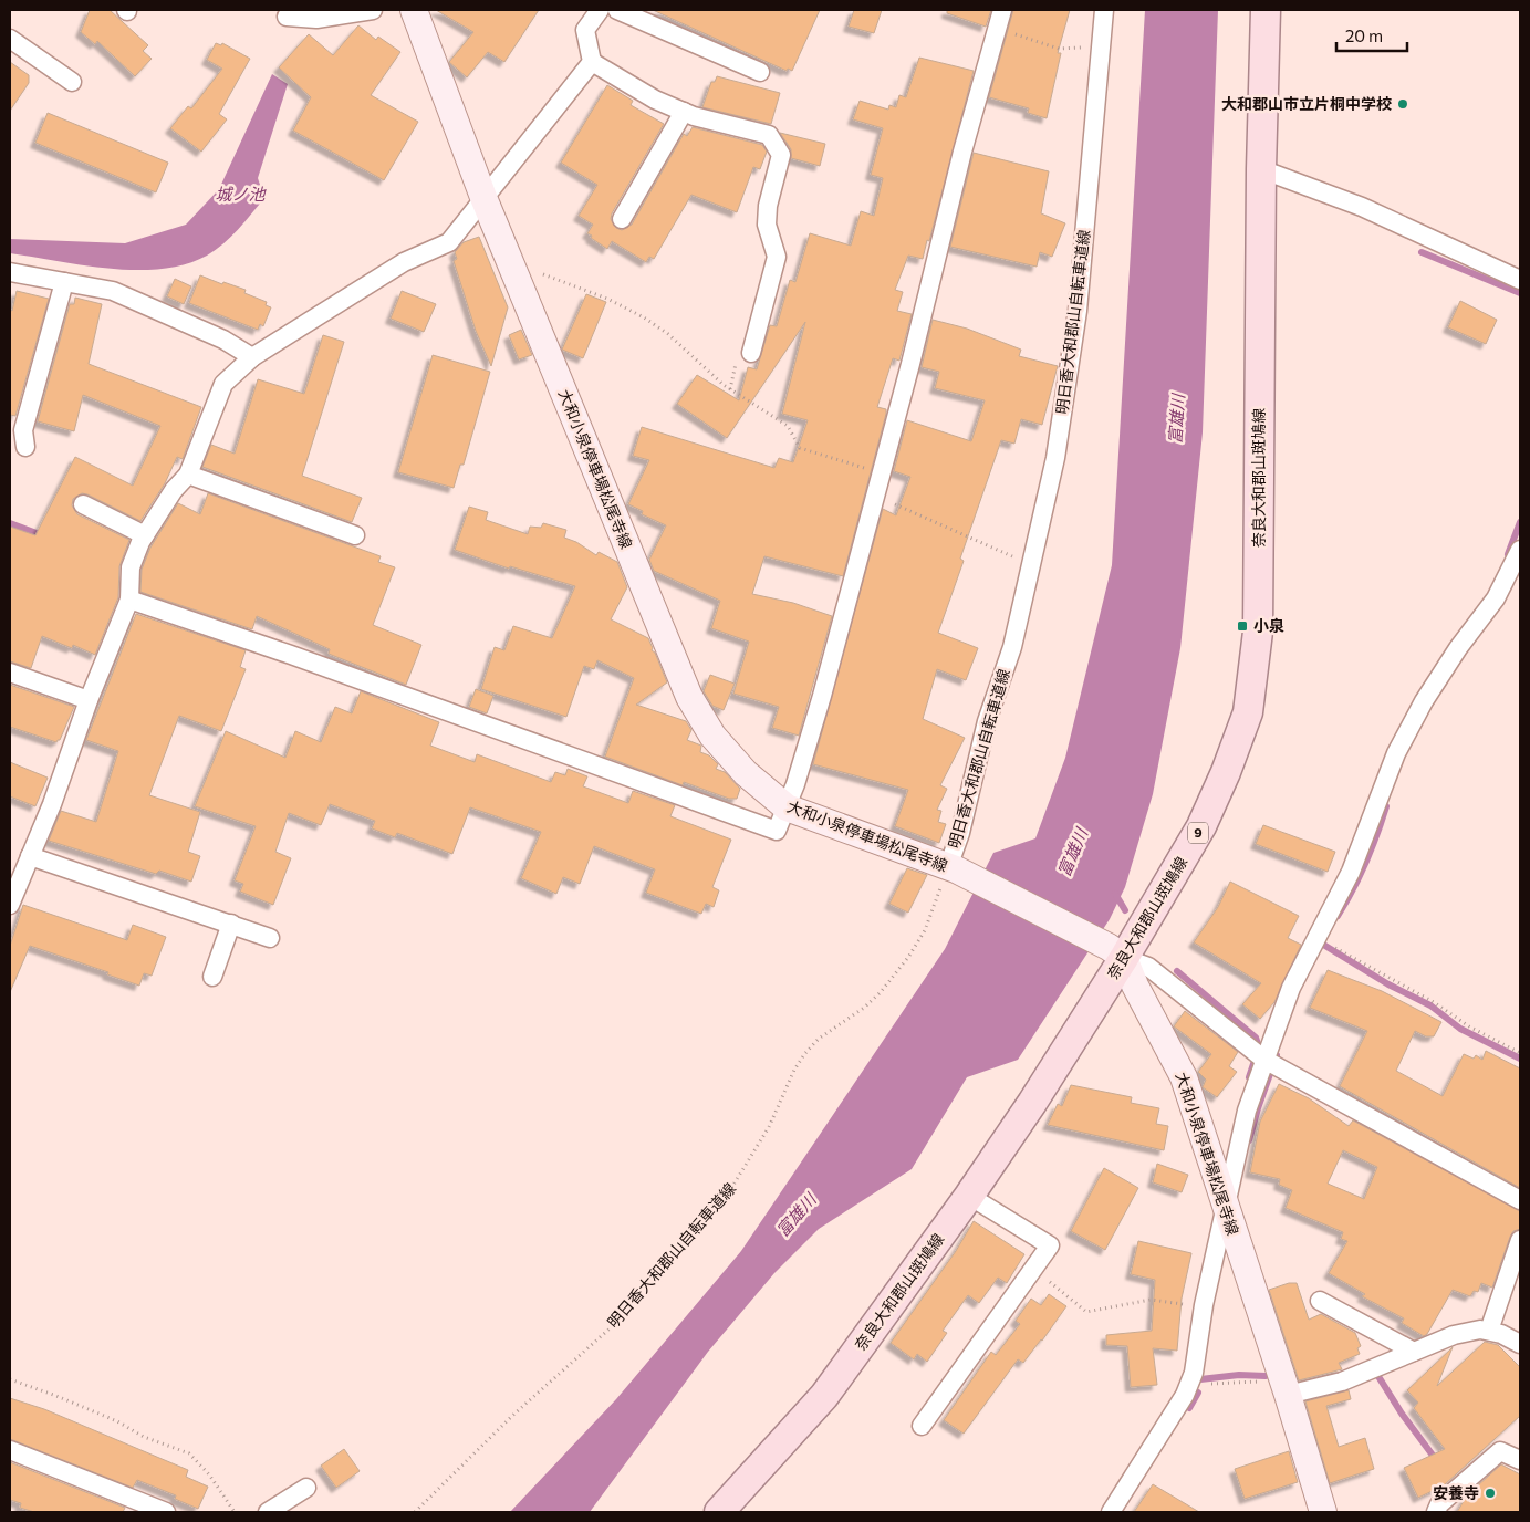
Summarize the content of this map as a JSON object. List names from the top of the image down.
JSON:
{
  "streets": {
    "main road": ["大和小泉停車場松尾寺線", "奈良大和郡山斑鳩線", "9"],
    "street": ["明日香大和郡山自転車道線"]
  },
  "crossings": [
    ["明日香大和郡山自転車道線", "大和小泉停車場松尾寺線"],
    ["大和小泉停車場松尾寺線", "奈良大和郡山斑鳩線"]
  ],
  "water": ["城ノ池", "富雄川"],
  "places": {
    "other": ["大和郡山市立片桐中学校", "安養寺"],
    "transit": ["小泉"]
  },
  "scale_bar": "20 m"
}
